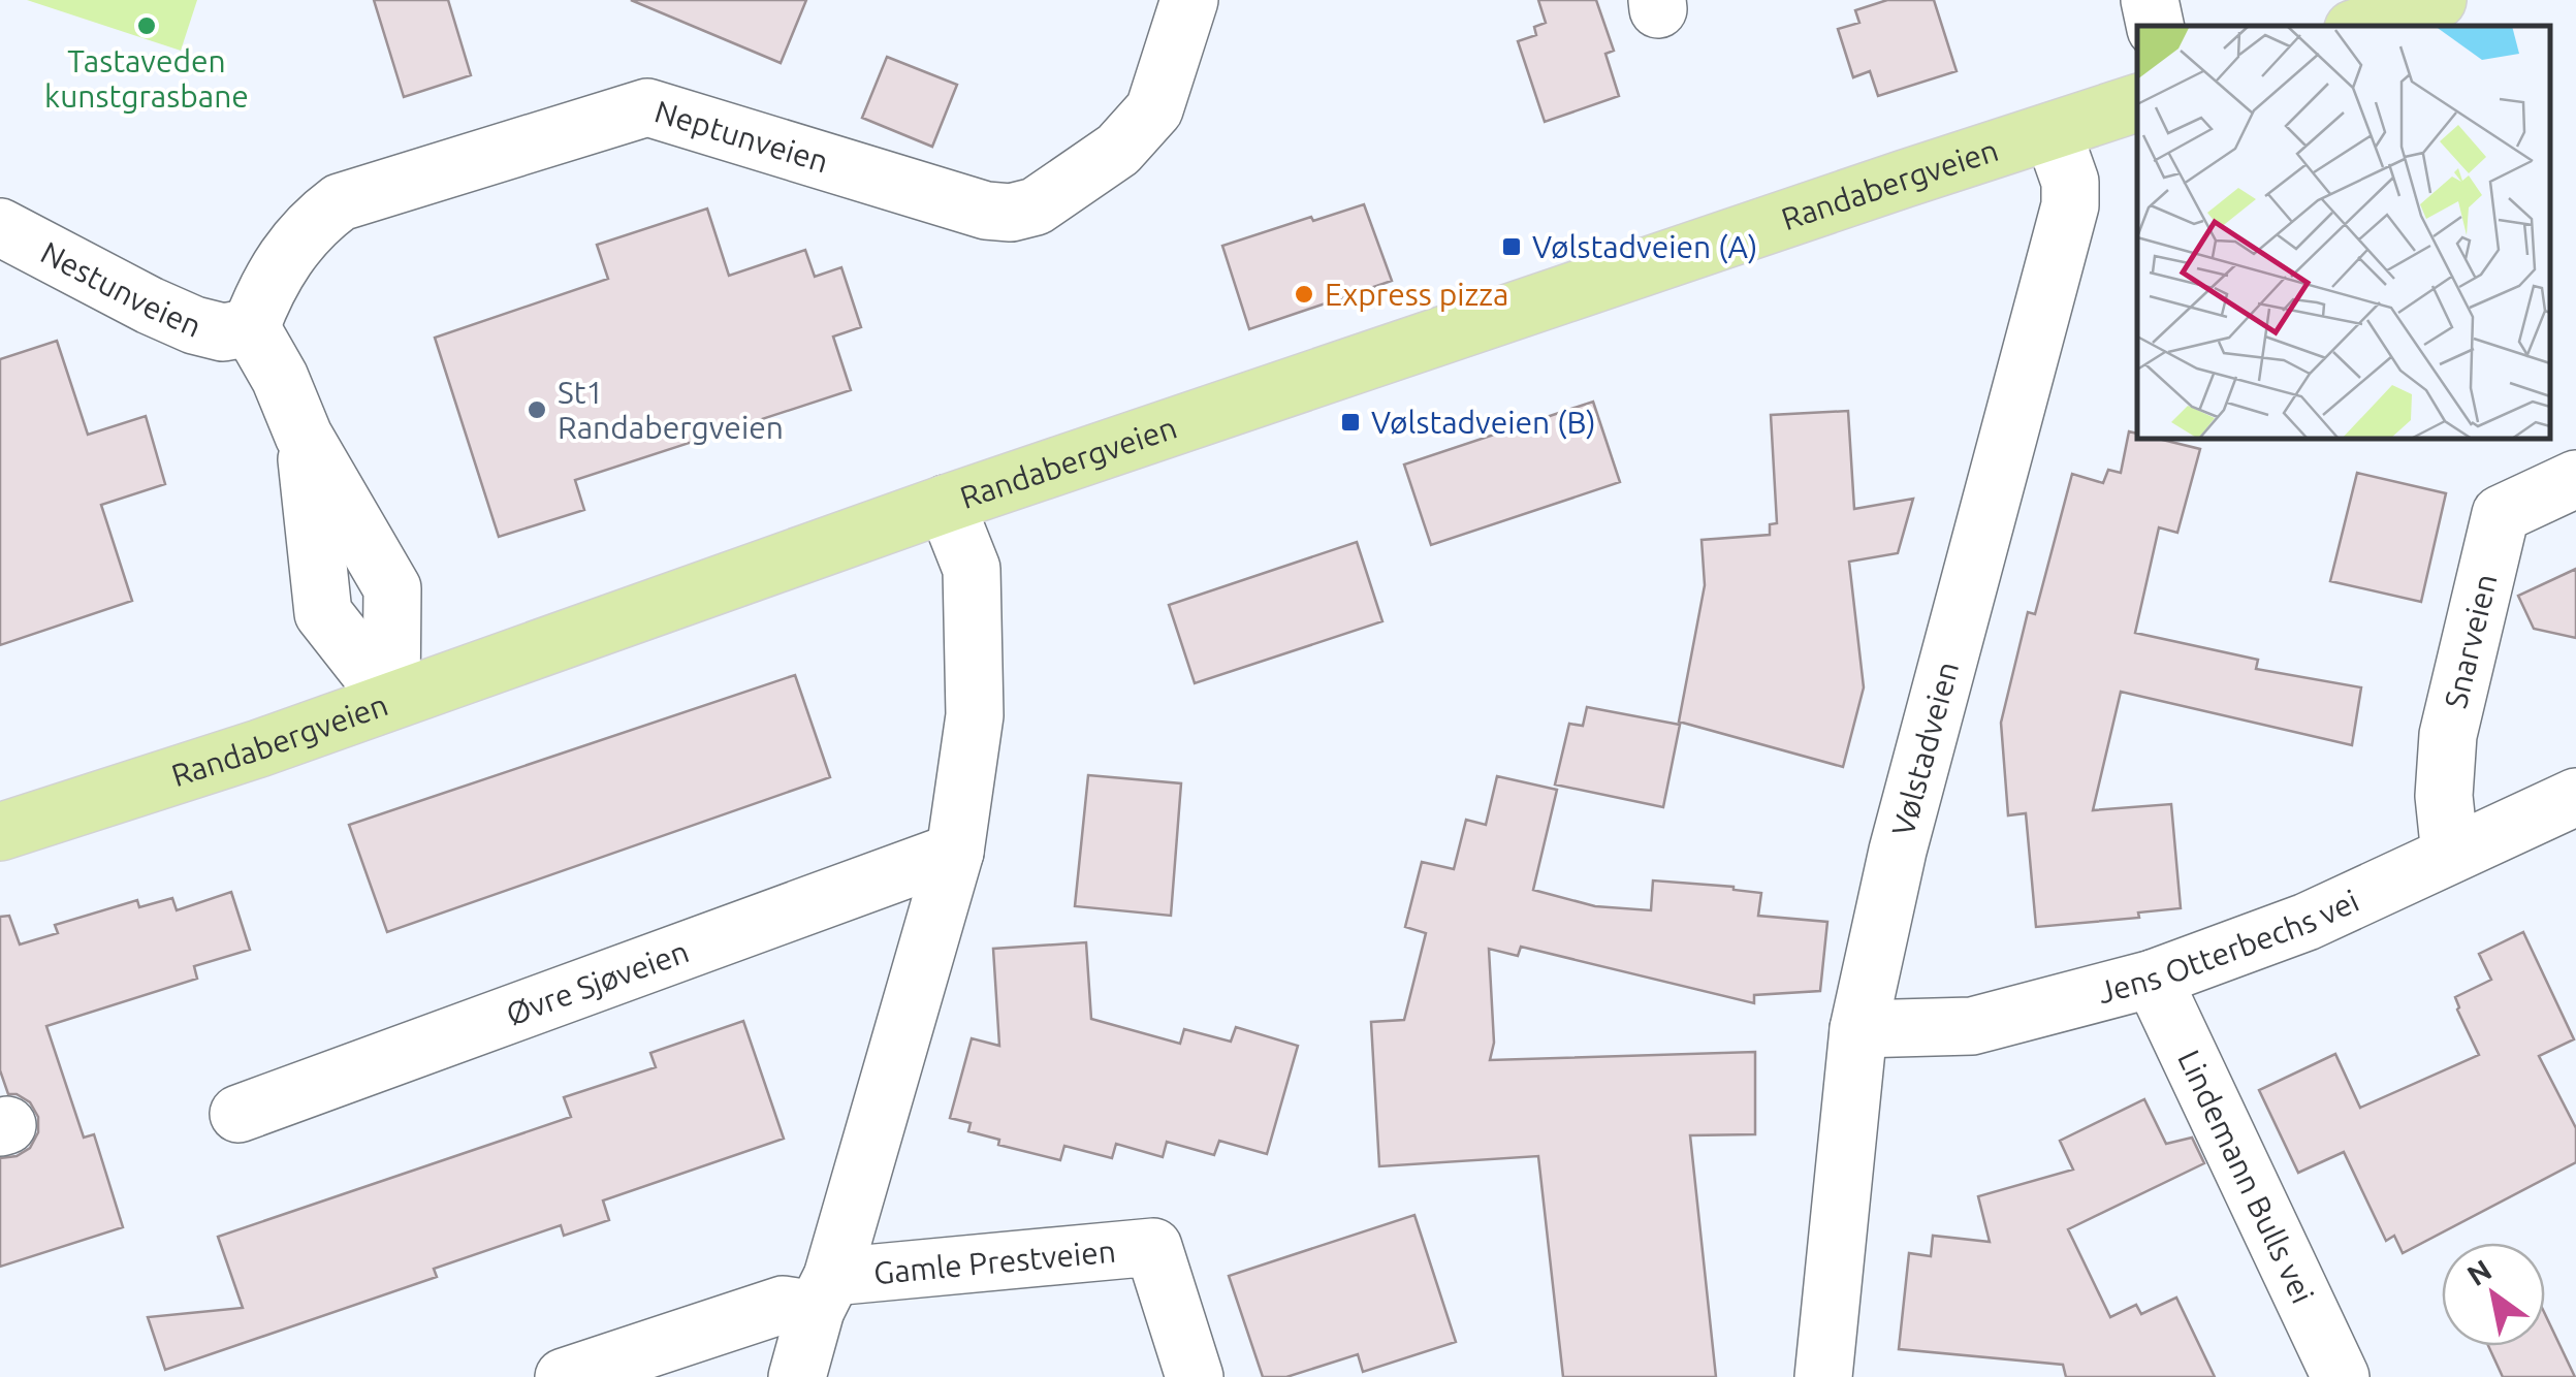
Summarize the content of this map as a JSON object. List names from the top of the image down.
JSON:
{
  "streets": {
    "main road": ["Randabergveien"],
    "street": [
      "Neptunveien",
      "Nestunveien",
      "Snarveien",
      "Vølstadveien",
      "Jens Otterbechs vei",
      "Øvre Sjøveien",
      "Lindemann Bulls vei",
      "Gamle Prestveien"
    ]
  },
  "crossings": [
    ["Neptunveien", "Nestunveien"],
    ["Randabergveien", "Nestunveien"],
    ["Randabergveien", "Vølstadveien"],
    ["Snarveien", "Jens Otterbechs vei"],
    ["Vølstadveien", "Jens Otterbechs vei"],
    ["Jens Otterbechs vei", "Lindemann Bulls vei"]
  ],
  "places": {
    "other": ["Tastaveden kunstgrasbane", "Express pizza", "St1 Randabergveien"],
    "transit": ["Vølstadveien (A)", "Vølstadveien (B)"]
  },
  "north": "top left"
}
